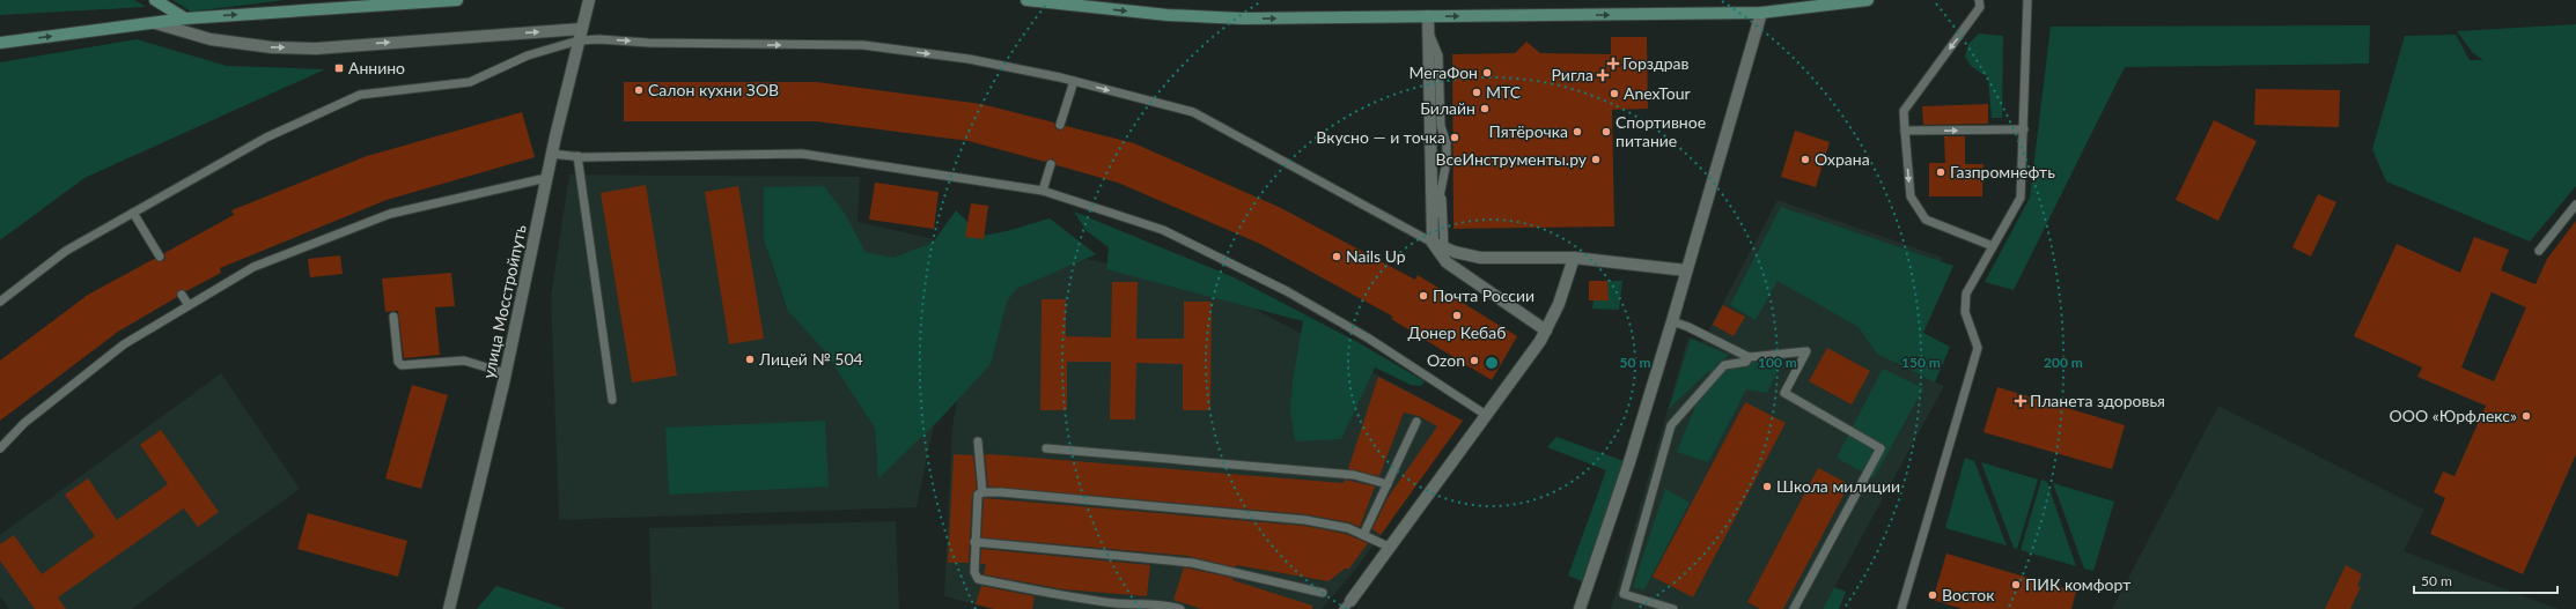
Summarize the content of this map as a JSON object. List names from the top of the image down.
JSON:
{
  "streets": {
    "street": ["улица Мосстройпуть"]
  },
  "places": {
    "health": ["Горздрав", "Ригла", "Планета здоровья"],
    "transit": ["Аннино"],
    "other": [
      "МегаФон",
      "Салон кухни ЗОВ",
      "МТС",
      "AnexTour",
      "Билайн",
      "Пятёрочка",
      "Спортивное питание",
      "Вкусно — и точка",
      "ВсеИнструменты.ру",
      "Охрана",
      "Газпромнефть",
      "Nails Up",
      "Почта России",
      "Донер Кебаб",
      "Лицей № 504",
      "Ozon",
      "ООО «Юрфлекс»",
      "Школа милиции",
      "ПИК комфорт",
      "Восток"
    ]
  },
  "scale_bar": "50 m",
  "rings": [
    "50 m",
    "100 m",
    "150 m",
    "200 m"
  ]
}
